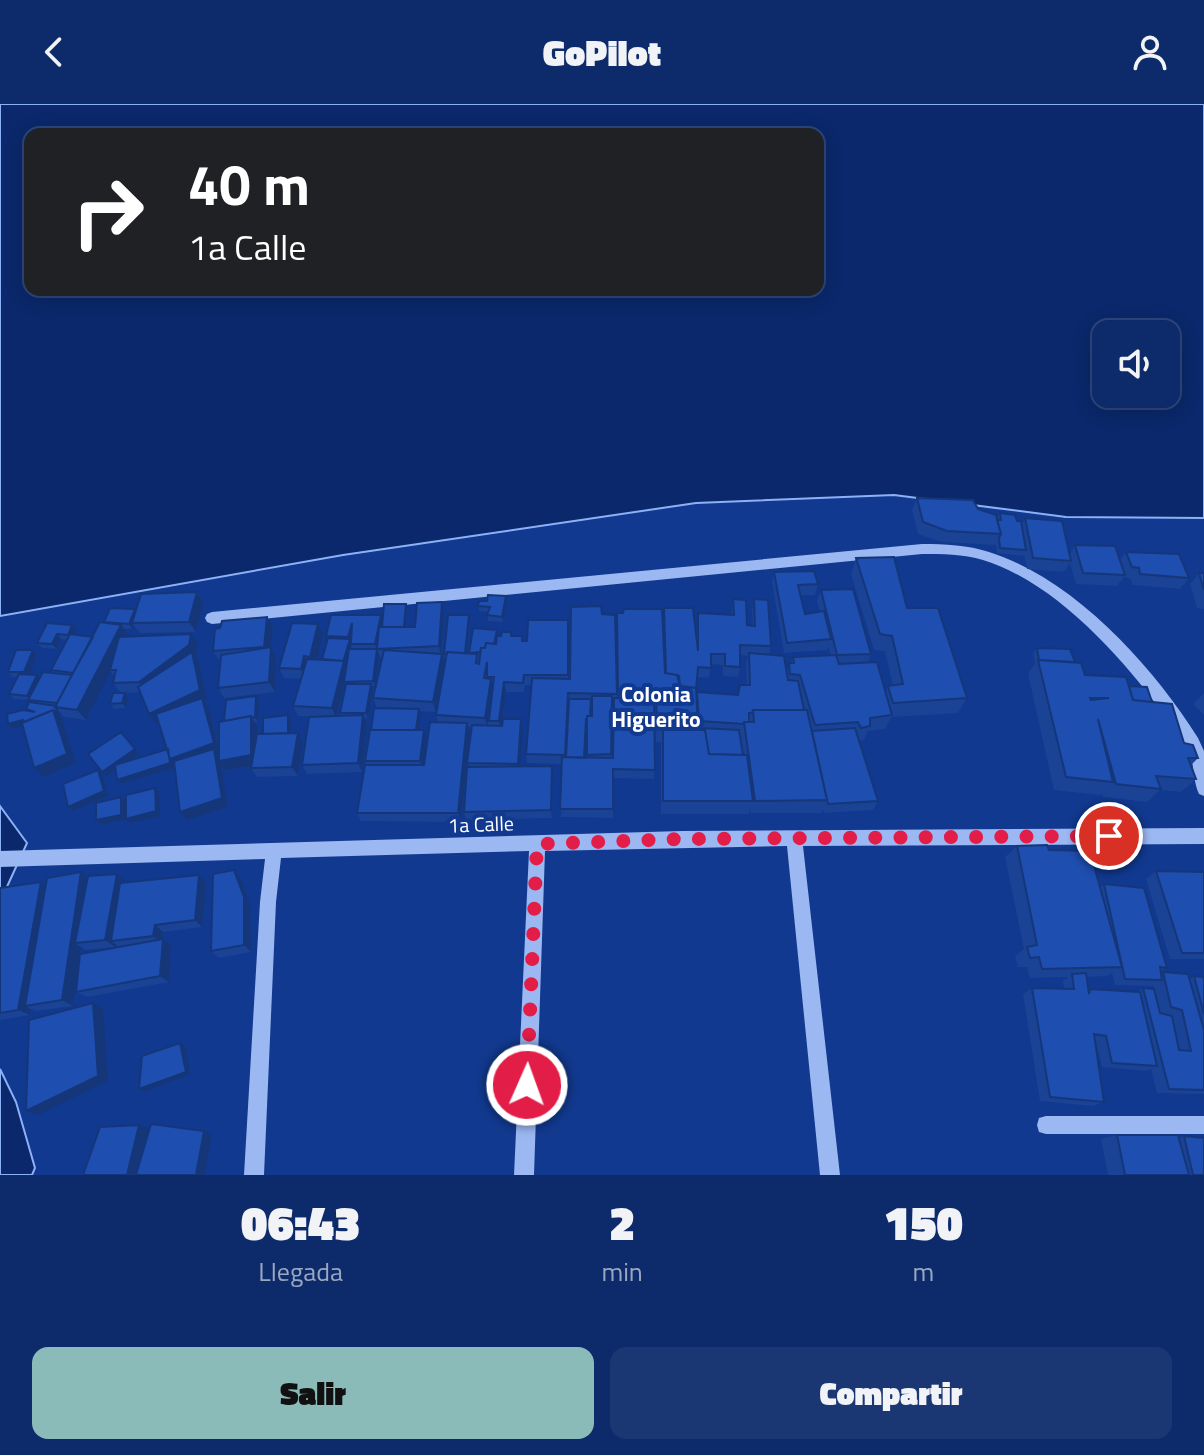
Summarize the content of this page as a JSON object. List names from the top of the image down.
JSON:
{
  "streets": {
    "street": ["1a Calle"]
  },
  "districts": ["Colonia Higuerito"],
  "page": {
    "header": "GoPilot",
    "turn": ["40 m", "1a Calle"],
    "eta": [
      "06:43",
      "Llegada",
      "2",
      "min",
      "150",
      "m"
    ],
    "buttons": ["Salir", "Compartir"]
  }
}
